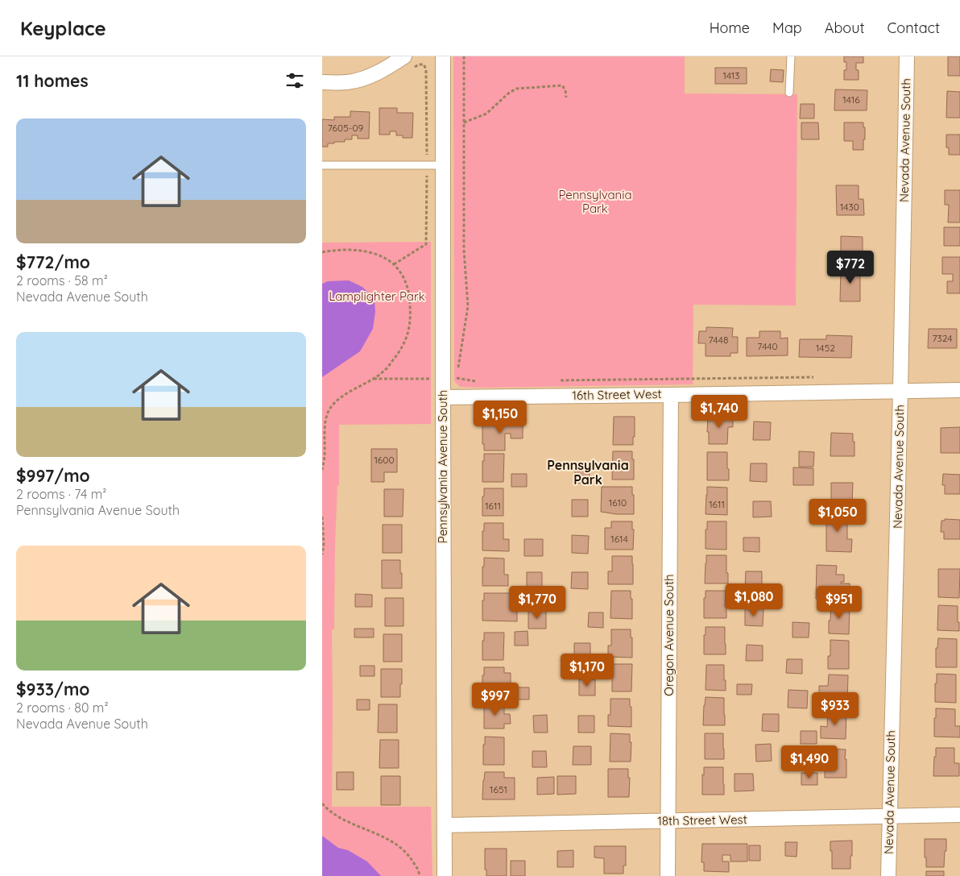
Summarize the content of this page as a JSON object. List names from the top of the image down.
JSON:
{
  "streets": {
    "street": [
      "Nevada Avenue South",
      "16th Street West",
      "Pennsylvania Avenue South",
      "Oregon Avenue South",
      "18th Street West"
    ]
  },
  "crossings": [
    ["Nevada Avenue South", "16th Street West"],
    ["Nevada Avenue South", "18th Street West"],
    ["16th Street West", "Pennsylvania Avenue South"],
    ["16th Street West", "Oregon Avenue South"],
    ["Pennsylvania Avenue South", "18th Street West"],
    ["Oregon Avenue South", "18th Street West"]
  ],
  "districts": ["Pennsylvania Park"],
  "parks": ["Pennsylvania Park", "Lamplighter Park"],
  "house_numbers": [
    "1413",
    "1416",
    "7605-09",
    "1430",
    "7324",
    "7448",
    "7440",
    "1452",
    "1600",
    "1610",
    "1611",
    "1611",
    "1614",
    "1651"
  ],
  "page": {
    "header": "Keyplace",
    "nav": [
      "Home",
      "Map",
      "About",
      "Contact"
    ],
    "heading": "11 homes",
    "list": [
      {
        "name": "$772/mo",
        "note": "2 rooms · 58 m² · Nevada Avenue South"
      },
      {
        "name": "$997/mo",
        "note": "2 rooms · 74 m² · Pennsylvania Avenue South"
      },
      {
        "name": "$933/mo",
        "note": "2 rooms · 80 m² · Nevada Avenue South"
      }
    ],
    "price": [
      "$772",
      "$1,740",
      "$1,150",
      "$1,050",
      "$1,080",
      "$1,770",
      "$951",
      "$1,170",
      "$997",
      "$933",
      "$1,490"
    ]
  }
}
